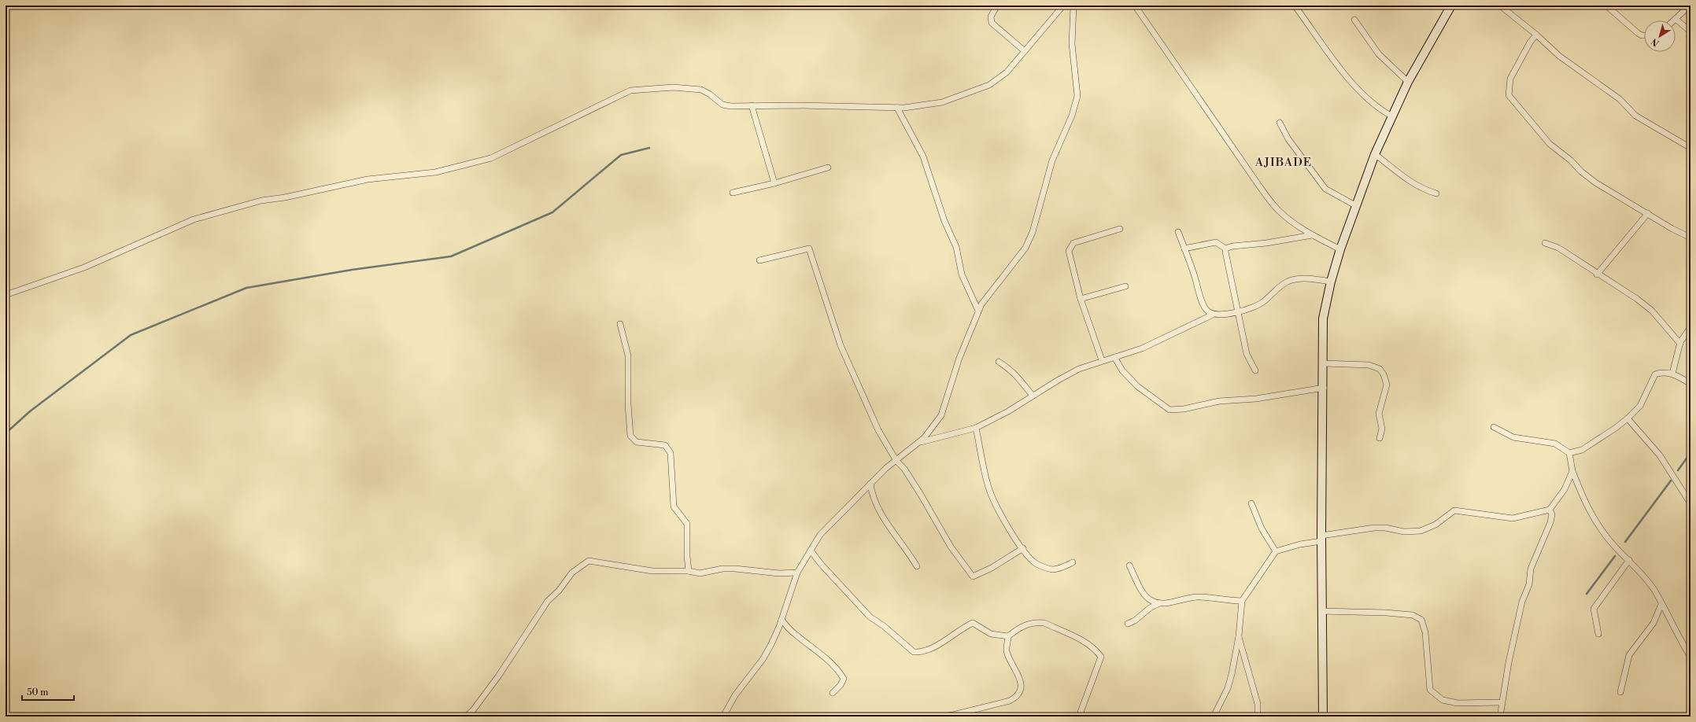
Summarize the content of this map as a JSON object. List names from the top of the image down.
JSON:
{
  "districts": ["AJIBADE"],
  "scale_bar": "50 m",
  "north": "bottom left"
}
